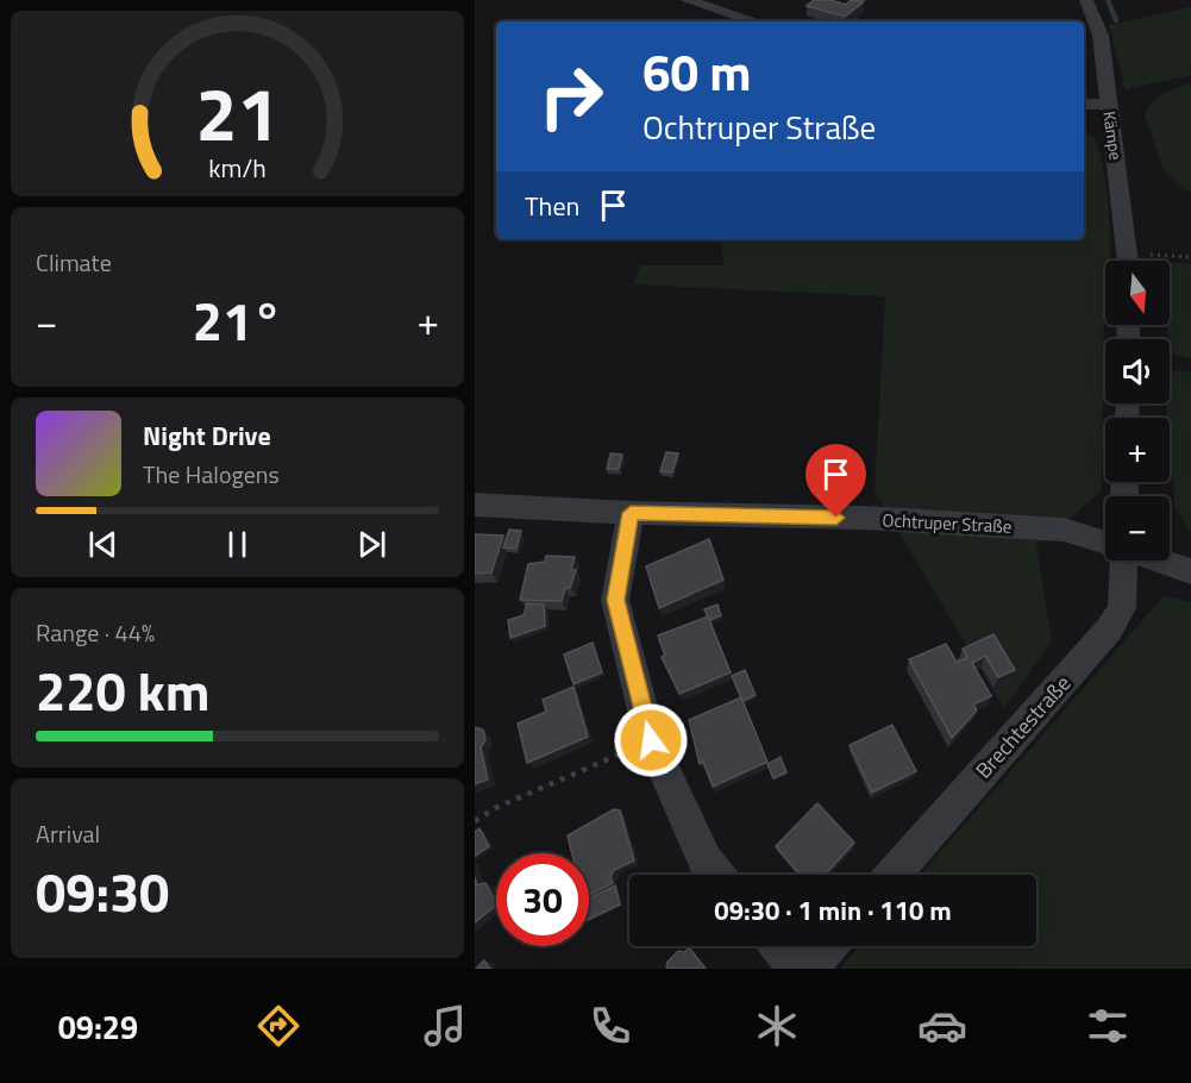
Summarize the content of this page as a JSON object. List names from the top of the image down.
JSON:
{
  "streets": {
    "street": ["Kämpe", "Ochtruper Straße", "Brechtestraße"]
  },
  "north": "bottom",
  "page": {
    "turn": ["60 m", "Ochtruper Straße"],
    "then": "Then",
    "tile": [
      "Climate",
      ["Range · 44%", "220 km"],
      ["Arrival", "09:30"]
    ],
    "map_buttons": ["+", "−"],
    "heat": ["−", "21°", "+"],
    "song": ["Night Drive", "The Halogens"],
    "limit": "30",
    "trip": "09:30 · 1 min · 110 m",
    "tabs": "09:29",
    "gauge": ["21", "km/h"]
  }
}
